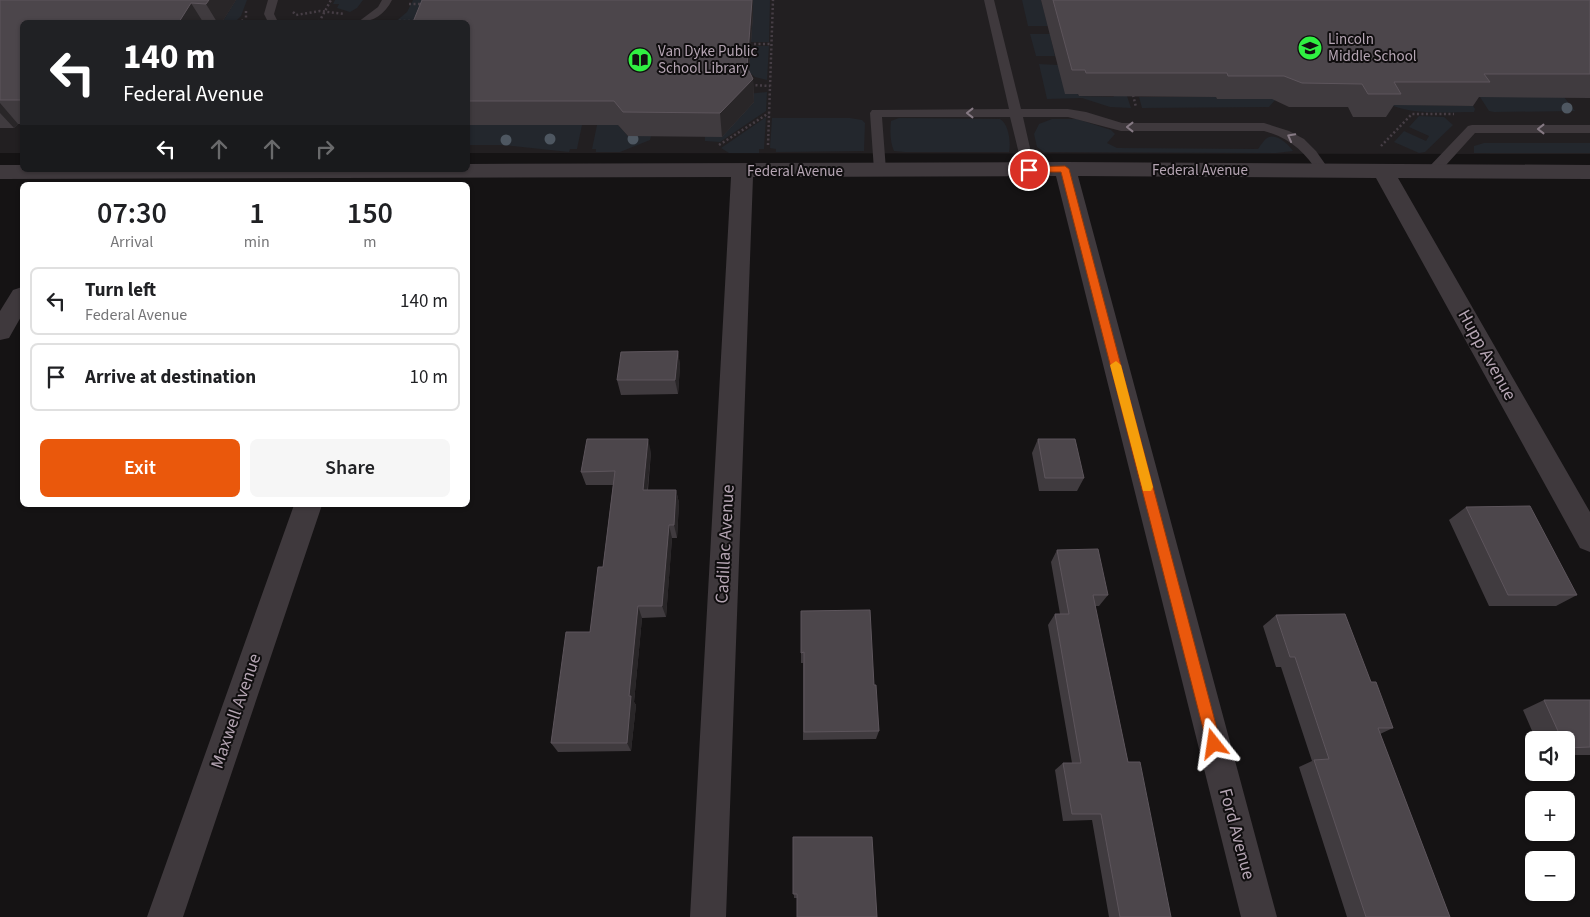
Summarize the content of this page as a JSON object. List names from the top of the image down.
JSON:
{
  "streets": {
    "street": [
      "Federal Avenue",
      "Hupp Avenue",
      "Cadillac Avenue",
      "Maxwell Avenue",
      "Ford Avenue"
    ]
  },
  "crossings": [
    ["Federal Avenue", "Hupp Avenue"],
    ["Federal Avenue", "Cadillac Avenue"],
    ["Federal Avenue", "Ford Avenue"]
  ],
  "places": {
    "school or university": ["Lincoln Middle School"],
    "library": ["Van Dyke Public School Library"]
  },
  "page": {
    "turn": ["140 m", "Federal Avenue"],
    "eta": [
      "07:30",
      "Arrival",
      "1",
      "min",
      "150",
      "m"
    ],
    "list": [
      {
        "name": "Turn left",
        "note": "Federal Avenue",
        "value": "140 m"
      },
      {
        "name": "Arrive at destination",
        "value": "10 m"
      }
    ],
    "buttons": ["Exit", "Share"],
    "map_buttons": ["+", "−"]
  }
}
